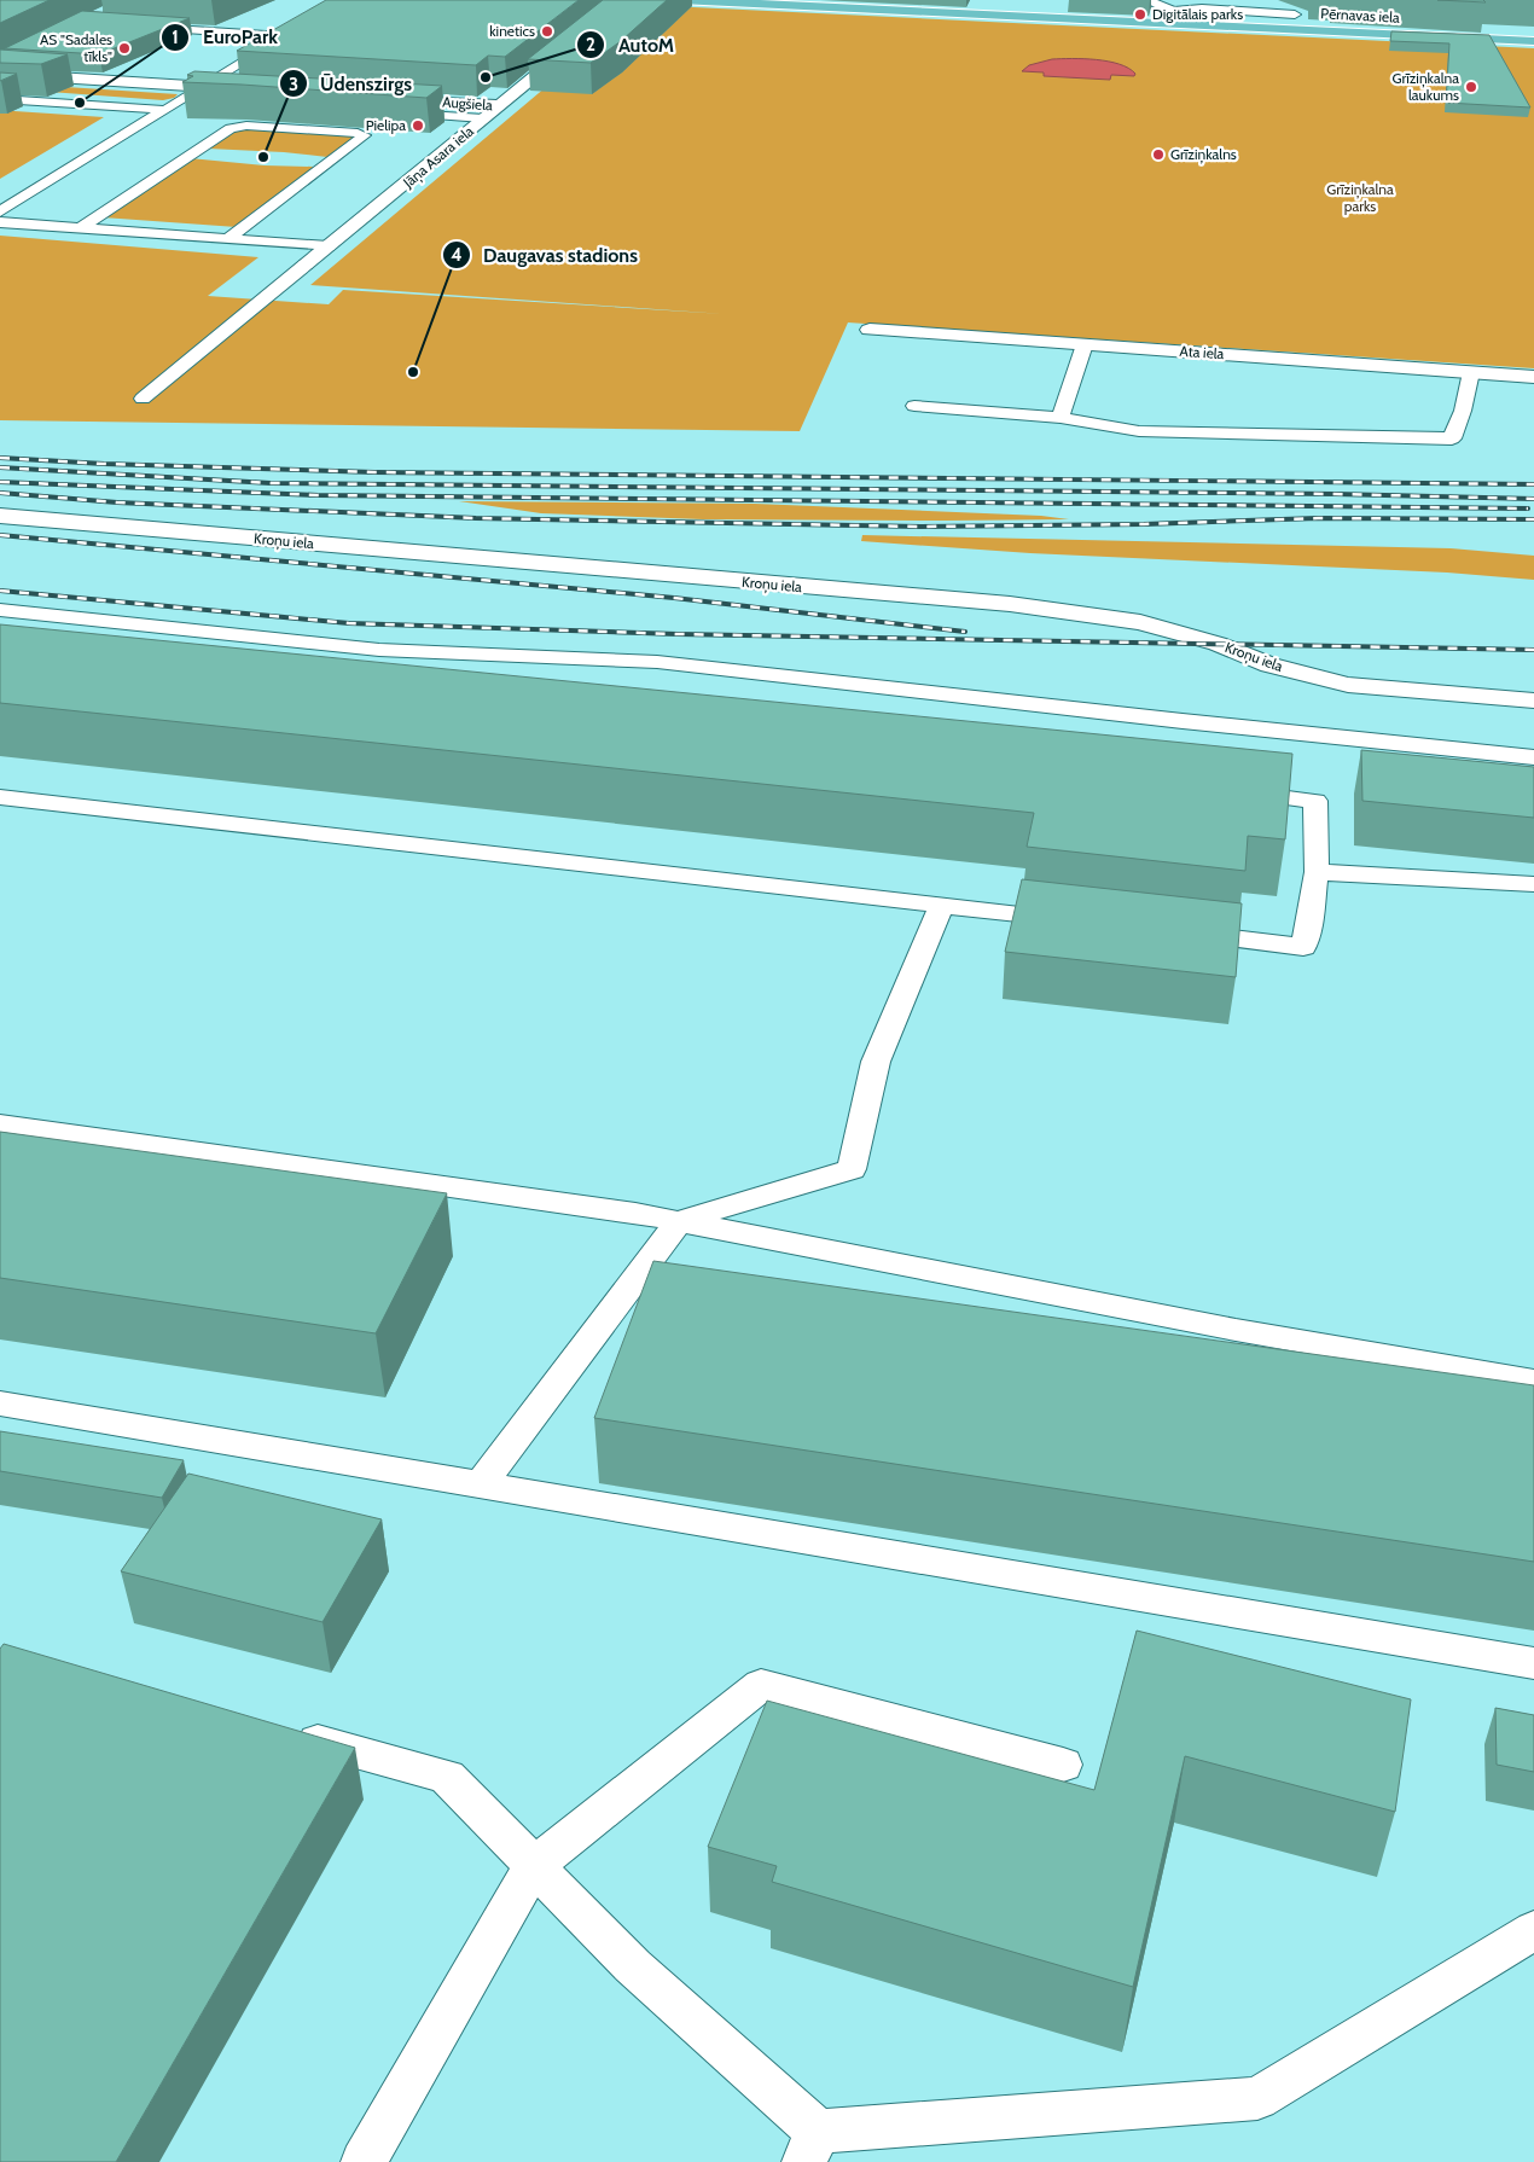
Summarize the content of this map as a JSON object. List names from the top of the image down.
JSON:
{
  "streets": {
    "main road": ["Pērnavas iela"],
    "street": [
      "Augšiela",
      "Jāņa Asara iela",
      "Ata iela",
      "Kroņu iela"
    ]
  },
  "crossings": [
    ["Augšiela", "Jāņa Asara iela"]
  ],
  "parks": ["Grīziņkalna parks"],
  "places": [
    "Digitālais parks",
    "kinetics",
    "AS \"Sadales tīkls\"",
    "AutoM",
    "Grīziņkalna laukums",
    "EuroPark",
    "Pielipa",
    "Grīziņkalns",
    "Ūdenszirgs",
    "Daugavas stadions"
  ]
}
